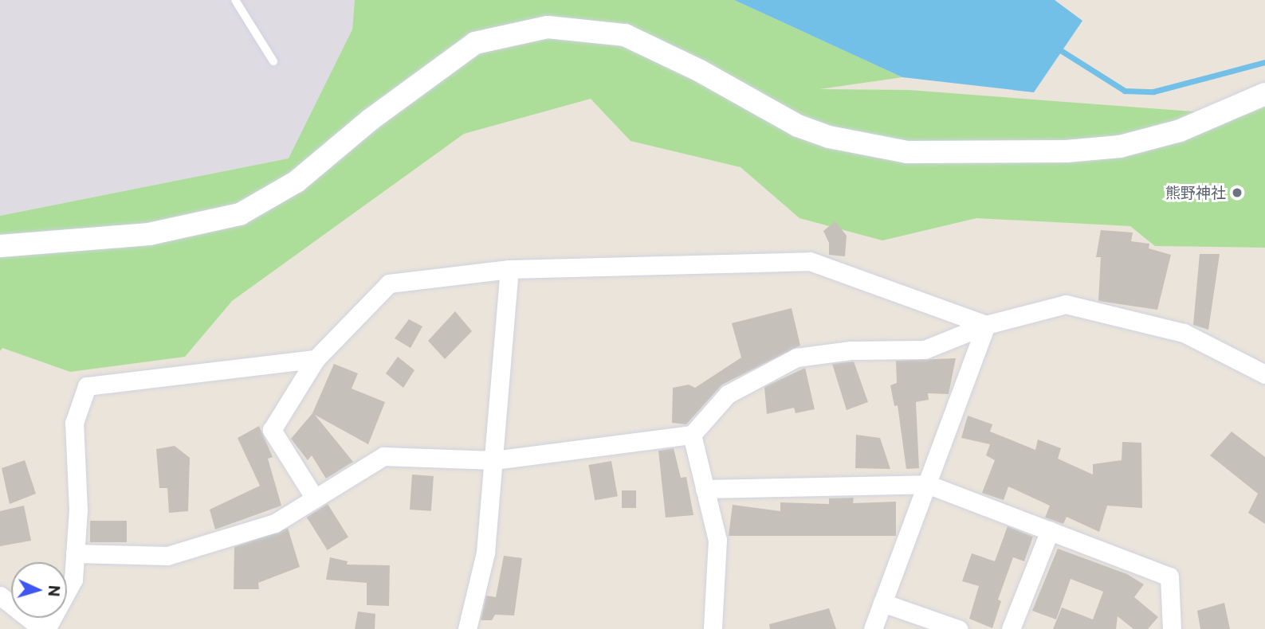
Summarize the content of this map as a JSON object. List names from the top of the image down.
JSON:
{
  "places": ["熊野神社"],
  "north": "right"
}
